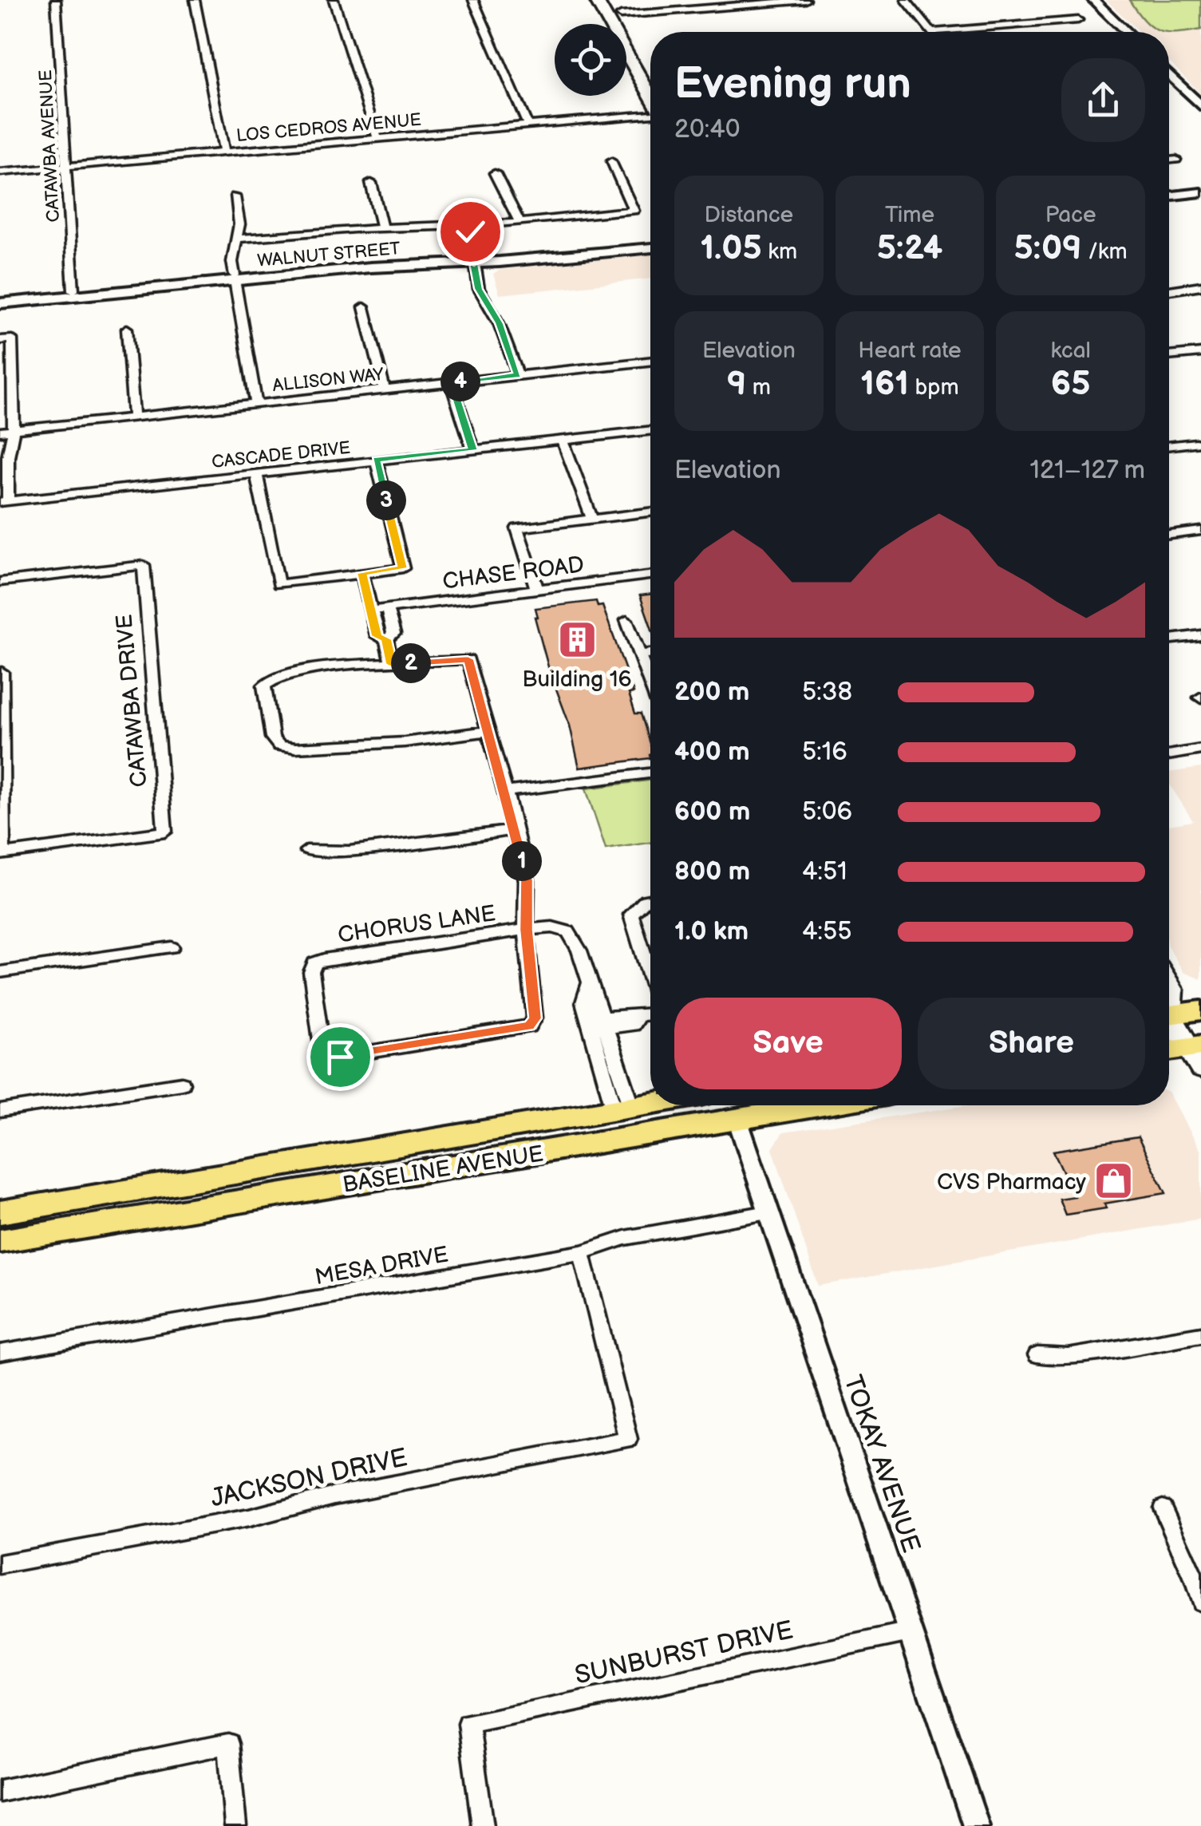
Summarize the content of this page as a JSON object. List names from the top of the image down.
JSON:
{
  "streets": {
    "main road": ["BASELINE AVENUE"],
    "street": [
      "LOS CEDROS AVENUE",
      "CATAWBA AVENUE",
      "WALNUT STREET",
      "ALLISON WAY",
      "CASCADE DRIVE",
      "CHASE ROAD",
      "CATAWBA DRIVE",
      "CHORUS LANE",
      "MESA DRIVE",
      "TOKAY AVENUE",
      "JACKSON DRIVE",
      "SUNBURST DRIVE"
    ]
  },
  "crossings": [
    ["LOS CEDROS AVENUE", "CATAWBA AVENUE"],
    ["CATAWBA AVENUE", "WALNUT STREET"],
    ["BASELINE AVENUE", "TOKAY AVENUE"],
    ["MESA DRIVE", "TOKAY AVENUE"],
    ["MESA DRIVE", "JACKSON DRIVE"],
    ["TOKAY AVENUE", "SUNBURST DRIVE"]
  ],
  "places": {
    "building": ["Building 16"],
    "shop": ["CVS Pharmacy"]
  },
  "page": {
    "heading": ["Evening run", "20:40"],
    "stats": [
      ["Distance", "1.05 km"],
      ["Time", "5:24"],
      ["Pace", "5:09 /km"],
      ["Elevation", "9 m"],
      ["Heart rate", "161 bpm"],
      ["kcal", "65"]
    ],
    "pins": [
      "4",
      "3",
      "2",
      "1"
    ],
    "chart": ["Elevation", "121–127 m"],
    "list": [
      {
        "name": "200 m",
        "note": "5:38"
      },
      {
        "name": "400 m",
        "note": "5:16"
      },
      {
        "name": "600 m",
        "note": "5:06"
      },
      {
        "name": "800 m",
        "note": "4:51"
      },
      {
        "name": "1.0 km",
        "note": "4:55"
      }
    ],
    "buttons": ["Save", "Share"]
  }
}
